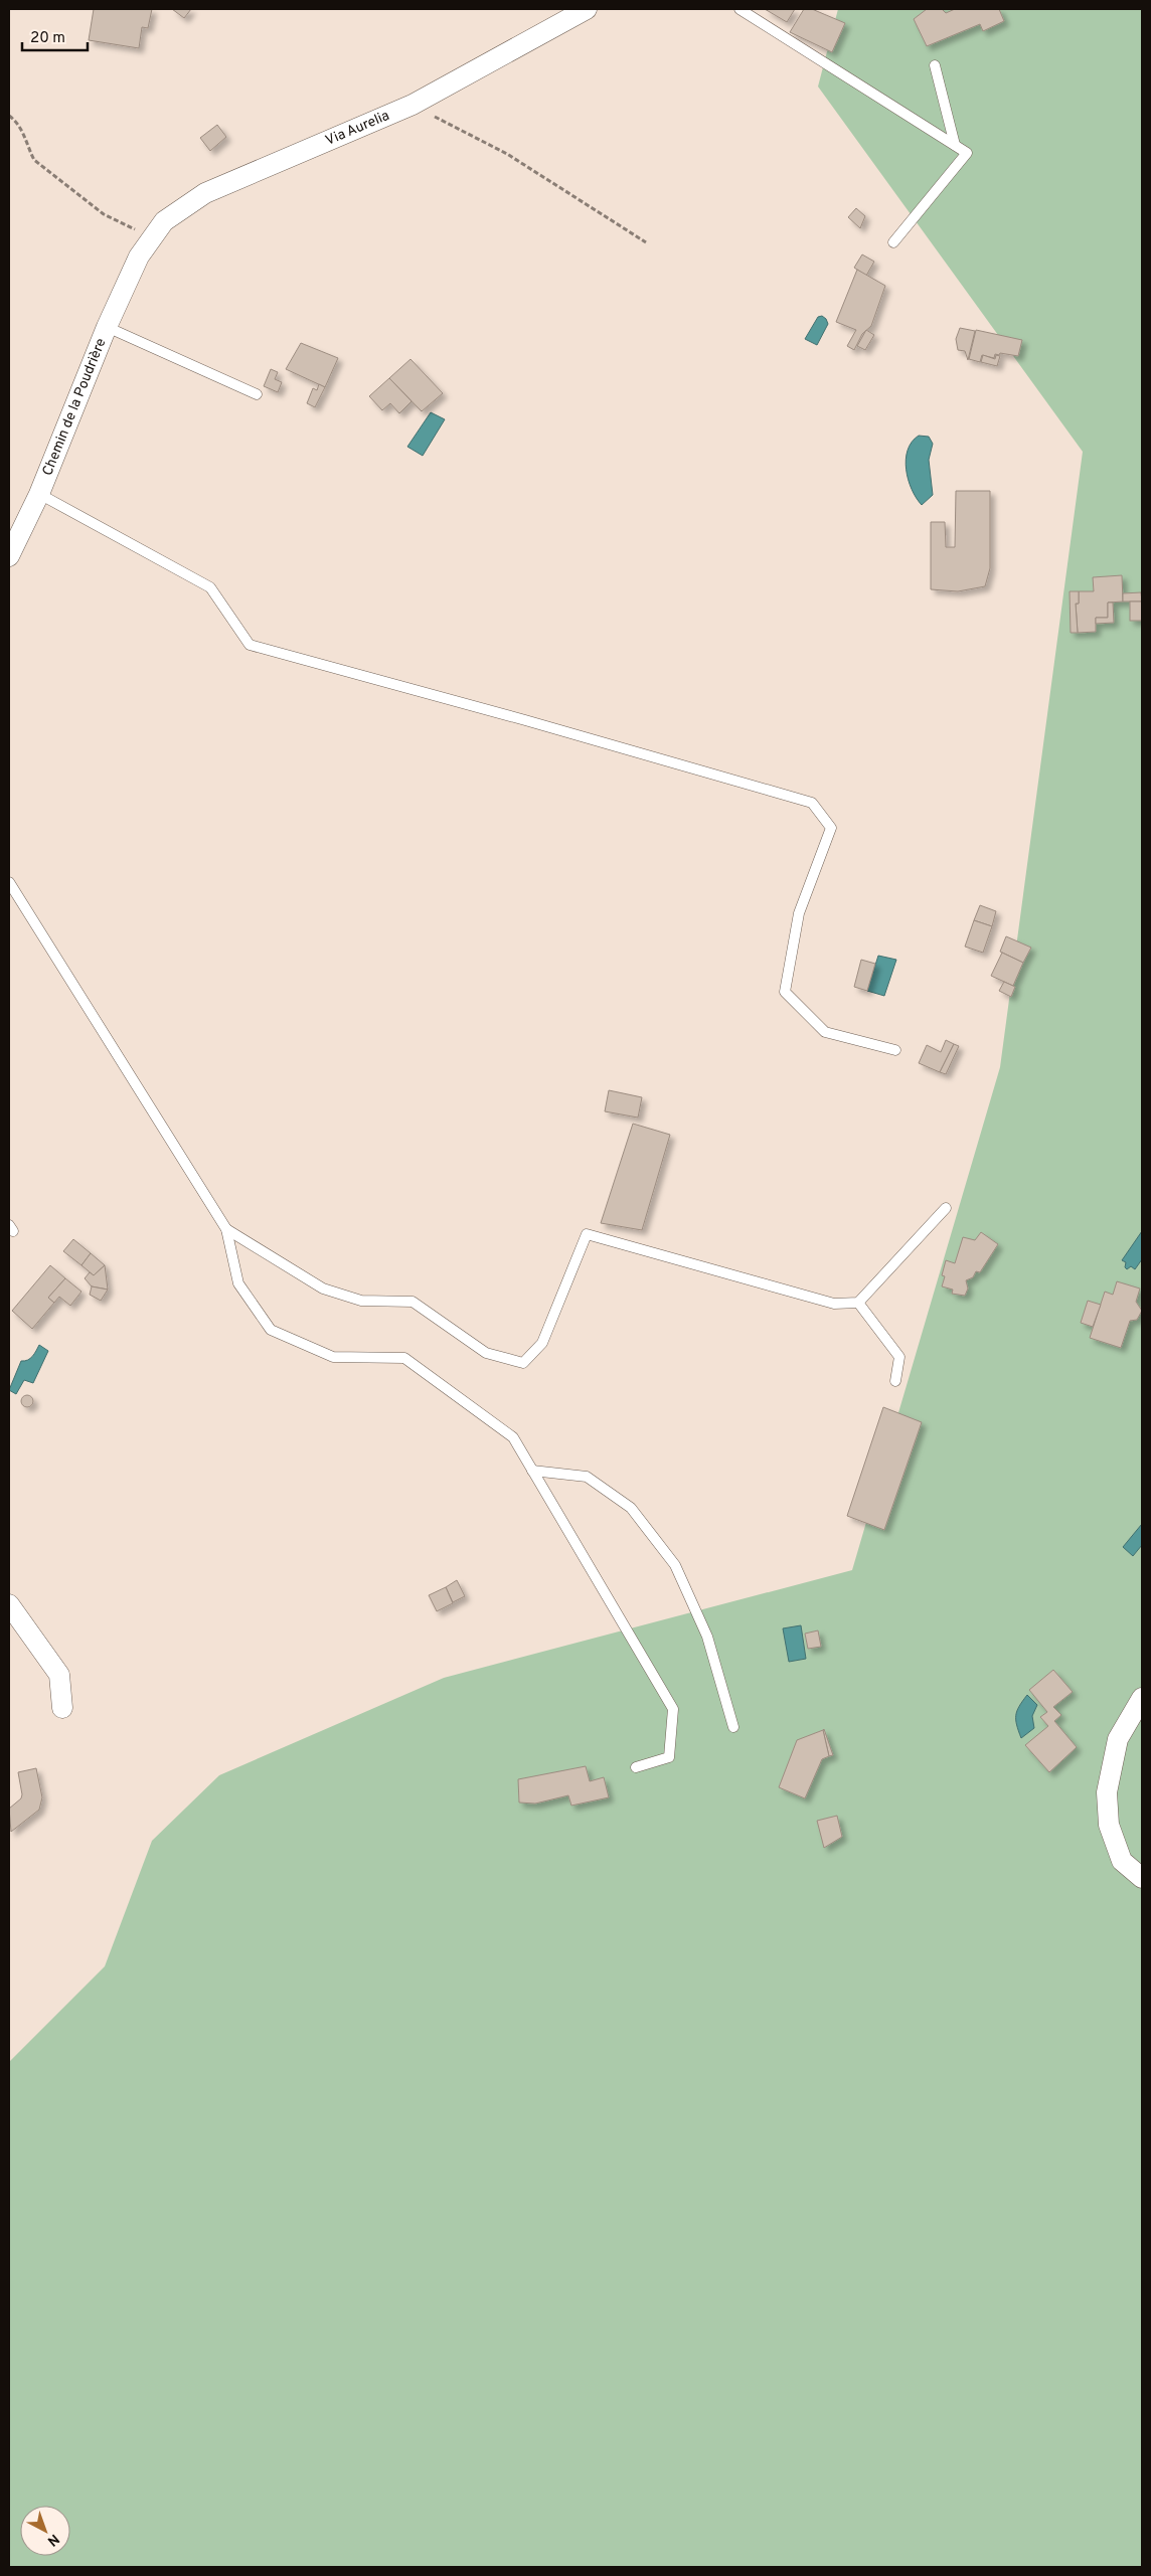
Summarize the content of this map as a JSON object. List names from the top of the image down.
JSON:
{
  "streets": {
    "street": ["Via Aurelia", "Chemin de la Poudrière"]
  },
  "crossings": [
    ["Via Aurelia", "Chemin de la Poudrière"]
  ],
  "scale_bar": "20 m",
  "north": "bottom right"
}
